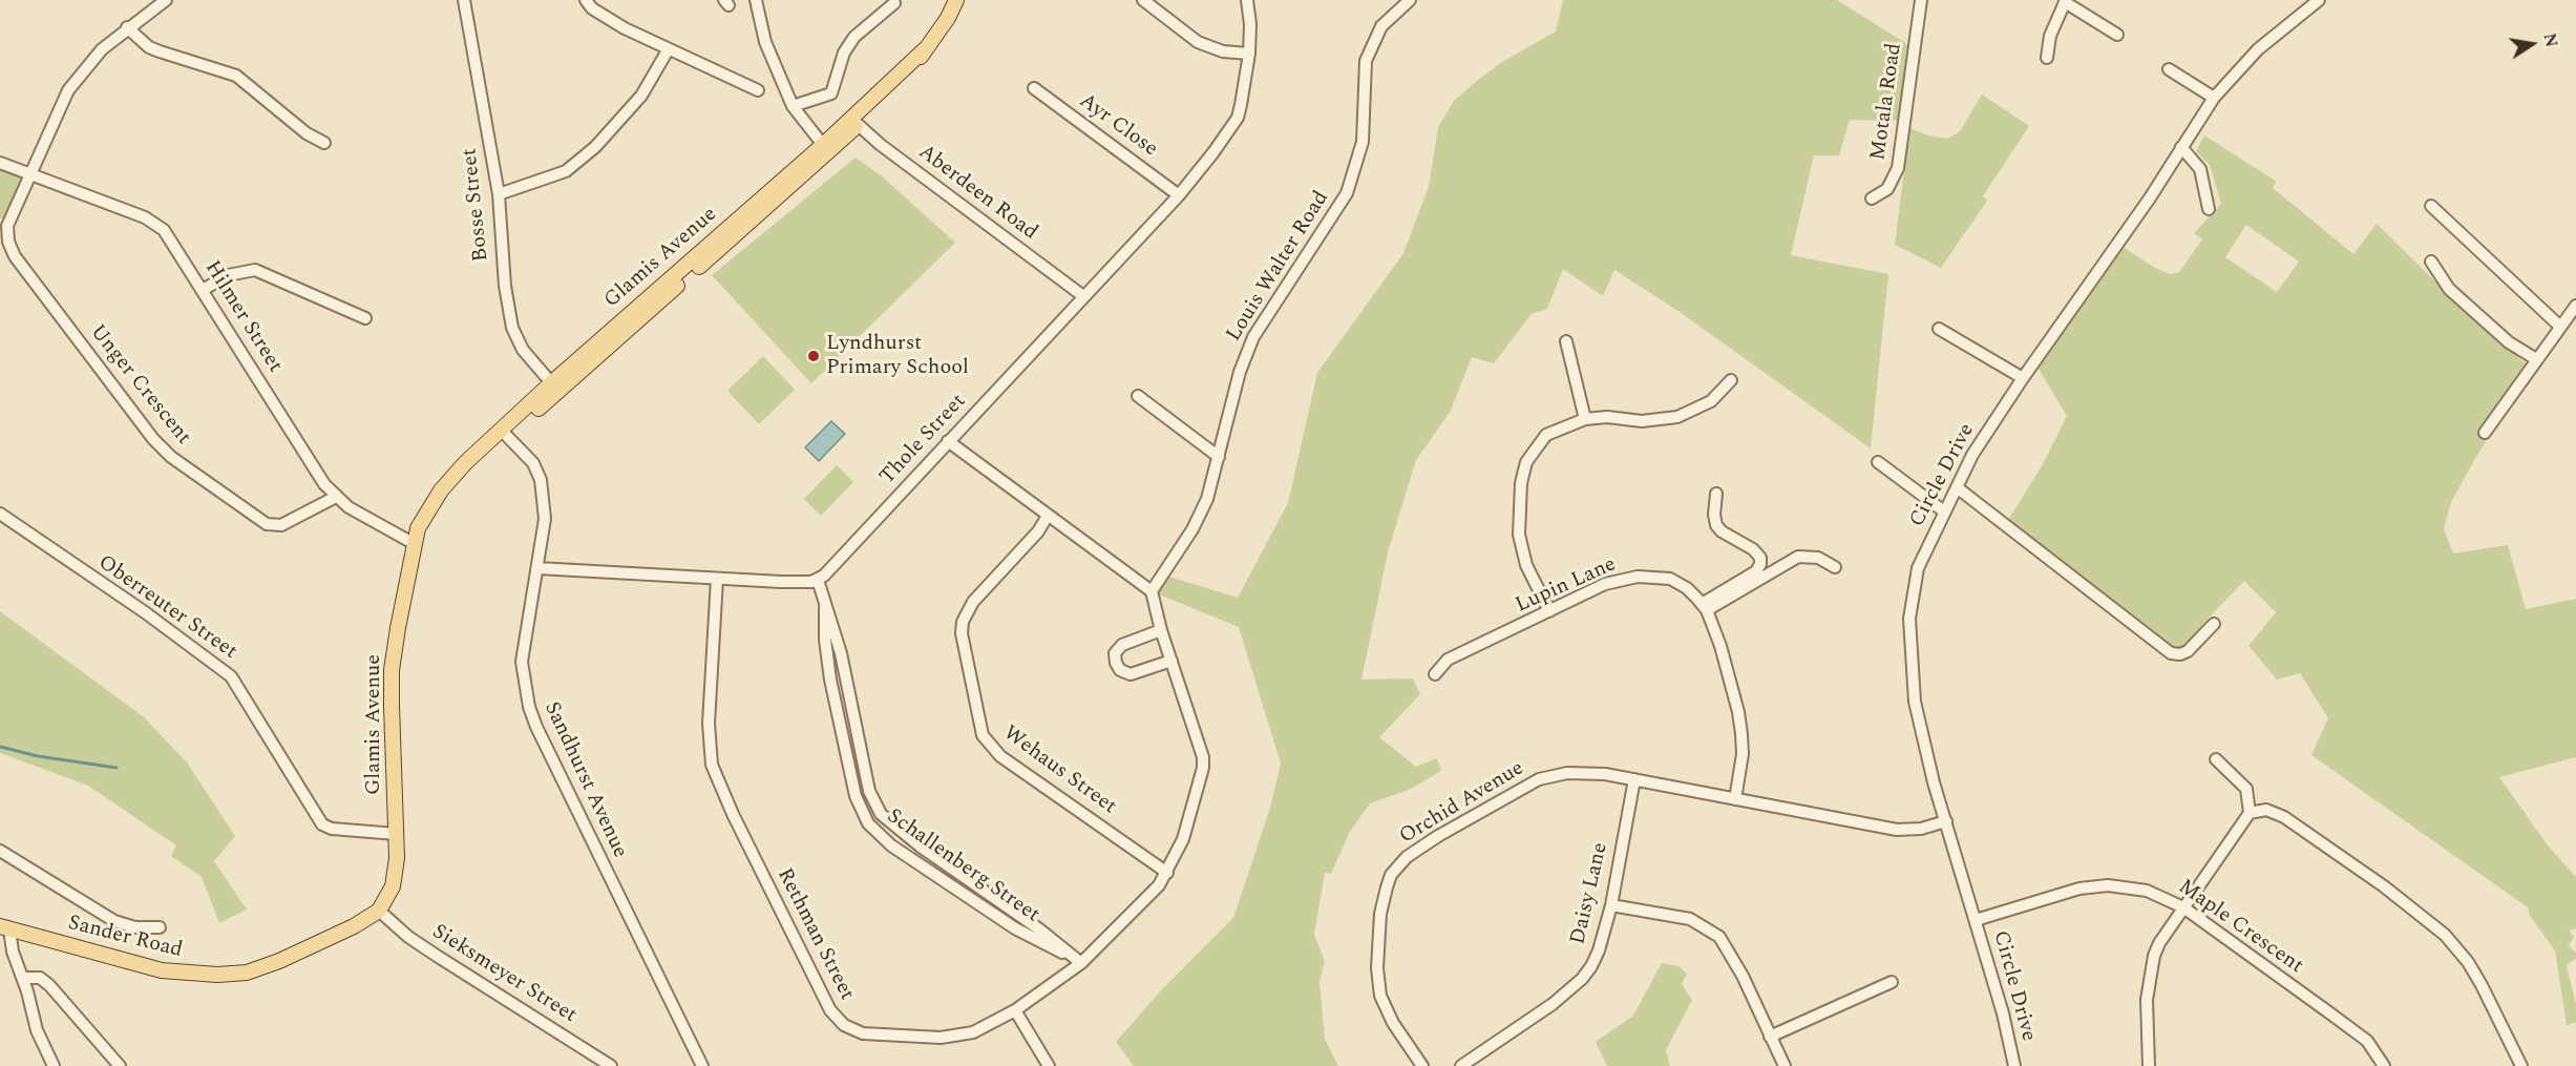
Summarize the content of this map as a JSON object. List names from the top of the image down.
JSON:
{
  "streets": {
    "main road": ["Glamis Avenue", "Sander Road"],
    "street": [
      "Motala Road",
      "Ayr Close",
      "Aberdeen Road",
      "Bosse Street",
      "Louis Walter Road",
      "Hilmer Street",
      "Unger Crescent",
      "Thole Street",
      "Circle Drive",
      "Lupin Lane",
      "Oberreuter Street",
      "Wehaus Street",
      "Sandhurst Avenue",
      "Orchid Avenue",
      "Schallenberg Street",
      "Daisy Lane",
      "Maple Crescent",
      "Rethman Street",
      "Sieksmeyer Street"
    ]
  },
  "crossings": [
    ["Ayr Close", "Thole Street"],
    ["Aberdeen Road", "Glamis Avenue"],
    ["Aberdeen Road", "Thole Street"],
    ["Bosse Street", "Glamis Avenue"],
    ["Glamis Avenue", "Hilmer Street"],
    ["Glamis Avenue", "Oberreuter Street"],
    ["Glamis Avenue", "Sandhurst Avenue"],
    ["Glamis Avenue", "Sander Road"],
    ["Glamis Avenue", "Sieksmeyer Street"],
    ["Louis Walter Road", "Rethman Street"],
    ["Hilmer Street", "Unger Crescent"],
    ["Thole Street", "Schallenberg Street"],
    ["Circle Drive", "Orchid Avenue"],
    ["Circle Drive", "Maple Crescent"],
    ["Lupin Lane", "Orchid Avenue"],
    ["Wehaus Street", "Rethman Street"],
    ["Orchid Avenue", "Daisy Lane"],
    ["Schallenberg Street", "Rethman Street"],
    ["Sander Road", "Sieksmeyer Street"]
  ],
  "places": ["Lyndhurst Primary School"],
  "north": "right"
}
